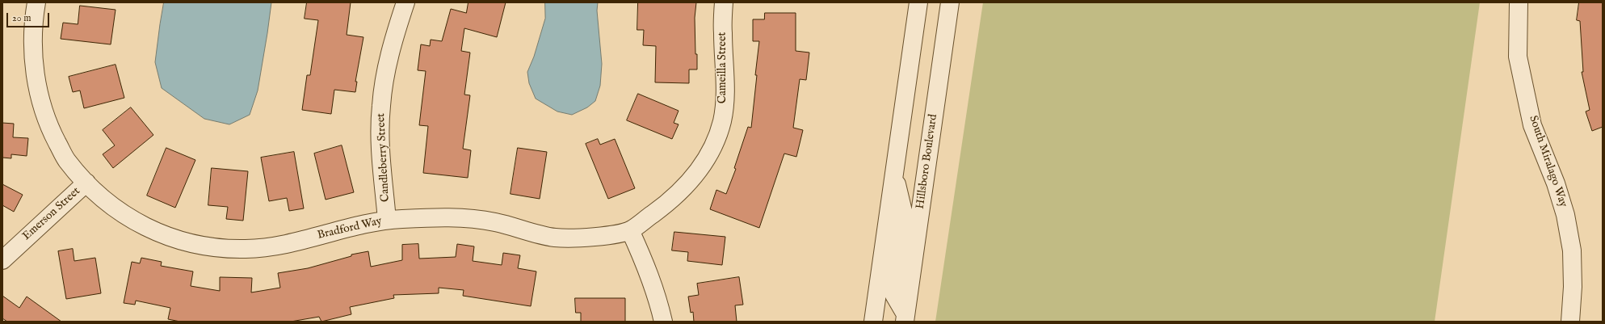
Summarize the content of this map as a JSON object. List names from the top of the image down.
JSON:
{
  "streets": {
    "street": [
      "Cameilla Street",
      "Candleberry Street",
      "Hillsboro Boulevard",
      "South Miralago Way",
      "Emerson Street",
      "Bradford Way"
    ]
  },
  "crossings": [
    ["Cameilla Street", "Bradford Way"],
    ["Candleberry Street", "Bradford Way"],
    ["Emerson Street", "Bradford Way"]
  ],
  "scale_bar": "20 m"
}
